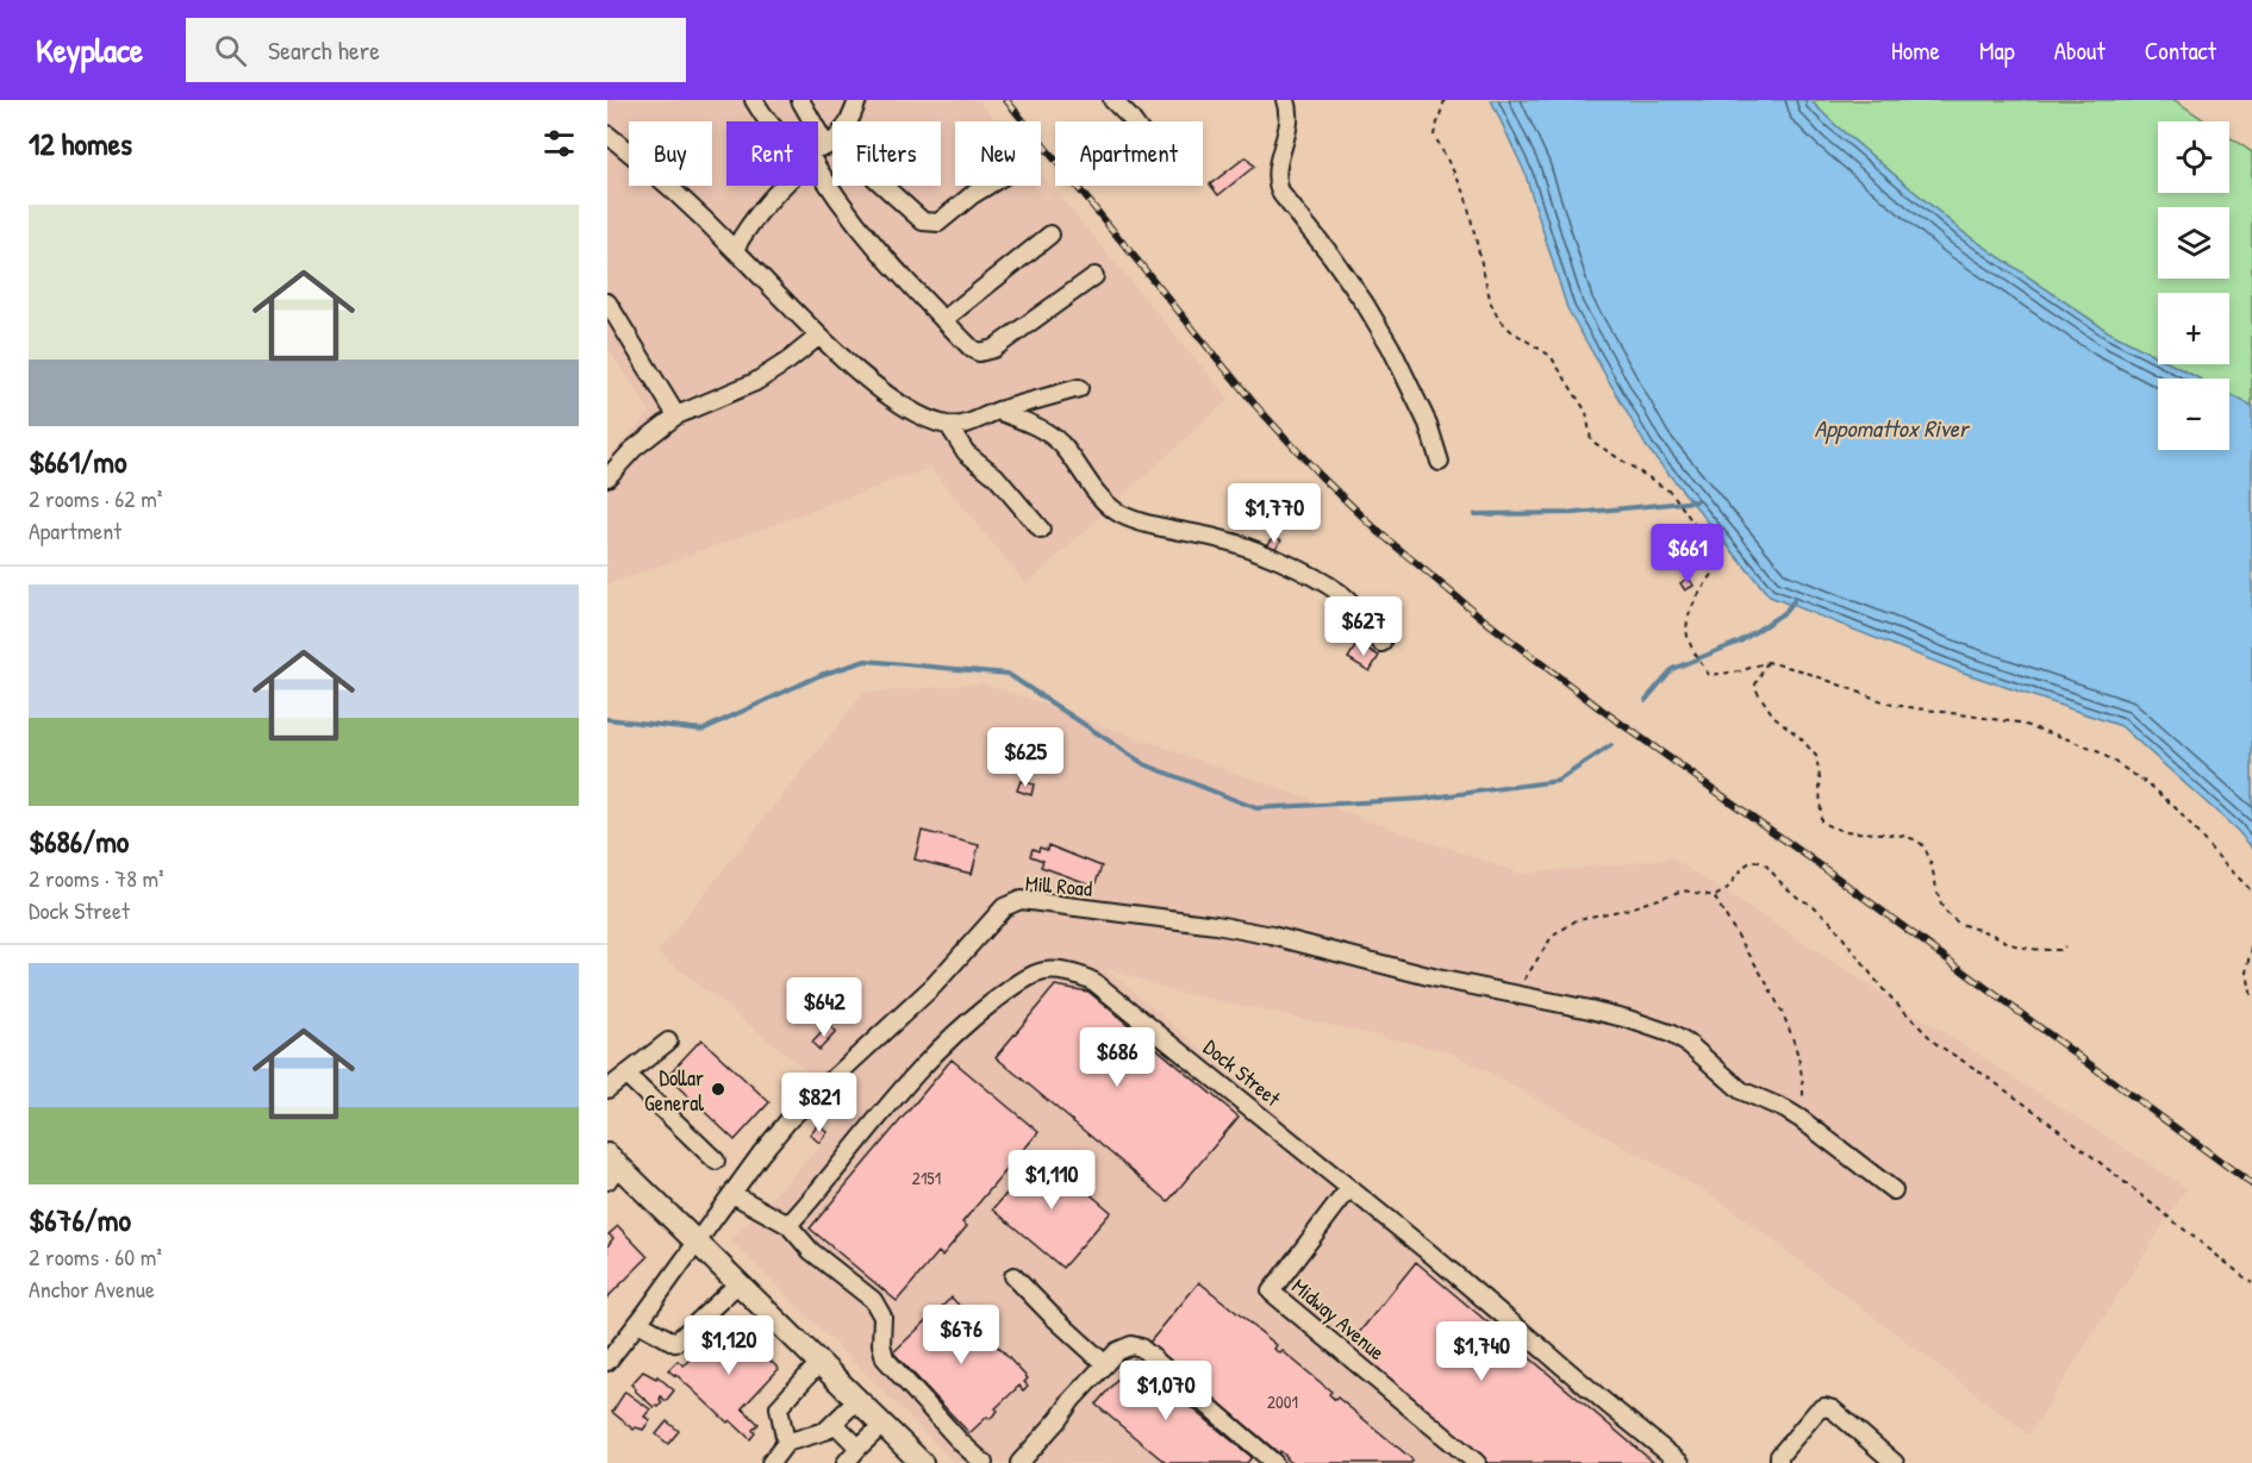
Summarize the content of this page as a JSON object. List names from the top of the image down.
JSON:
{
  "streets": {
    "street": ["Mill Road", "Dock Street", "Midway Avenue"]
  },
  "crossings": [
    ["Dock Street", "Midway Avenue"]
  ],
  "water": ["Appomattox River"],
  "places": ["Dollar General"],
  "house_numbers": ["2151", "2001"],
  "page": {
    "header": "Keyplace",
    "search": "Search here",
    "nav": [
      "Home",
      "Map",
      "About",
      "Contact"
    ],
    "heading": "12 homes",
    "map_buttons": ["+", "−"],
    "chip": [
      "Buy",
      "Rent",
      "Filters",
      "New",
      "Apartment"
    ],
    "list": [
      {
        "name": "$661/mo",
        "note": "2 rooms · 62 m² · Apartment"
      },
      {
        "name": "$686/mo",
        "note": "2 rooms · 78 m² · Dock Street"
      },
      {
        "name": "$676/mo",
        "note": "2 rooms · 60 m² · Anchor Avenue"
      }
    ],
    "price": [
      "$1,770",
      "$661",
      "$627",
      "$625",
      "$642",
      "$686",
      "$821",
      "$1,110",
      "$676",
      "$1,120",
      "$1,740",
      "$1,070"
    ]
  }
}
